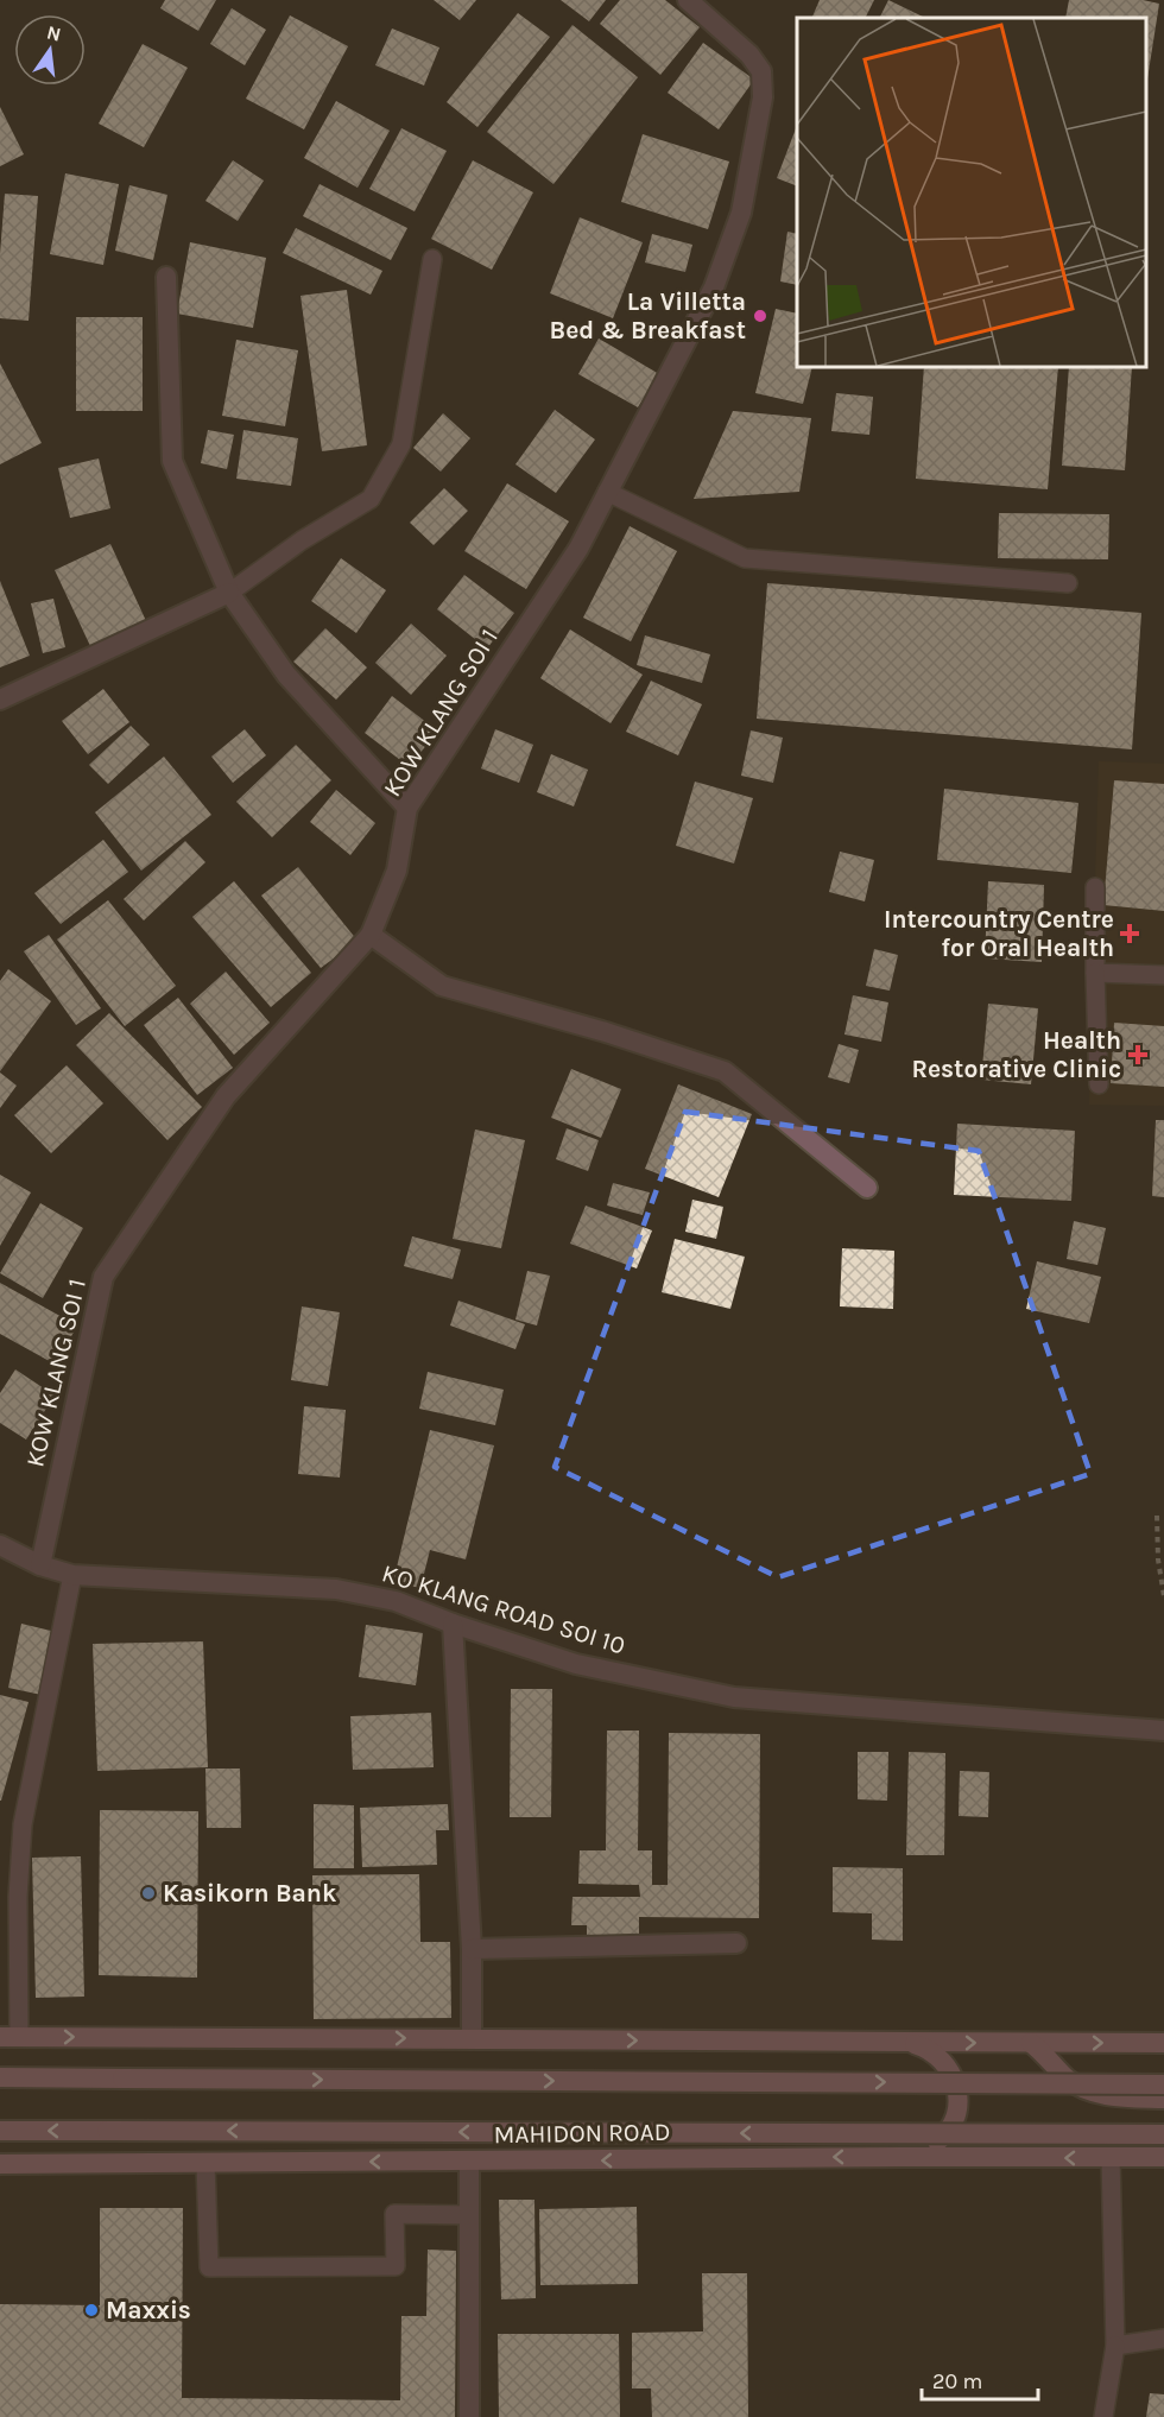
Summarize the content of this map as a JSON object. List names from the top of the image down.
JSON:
{
  "streets": {
    "main road": ["MAHIDON ROAD"],
    "street": ["KOW KLANG SOI 1", "KO KLANG ROAD SOI 10"]
  },
  "crossings": [
    ["KOW KLANG SOI 1", "KO KLANG ROAD SOI 10"]
  ],
  "places": {
    "other": ["La Villetta Bed & Breakfast", "Kasikorn Bank", "Maxxis"],
    "health": ["Intercountry Centre for Oral Health", "Health Restorative Clinic"]
  },
  "scale_bar": "20 m",
  "north": "top"
}
